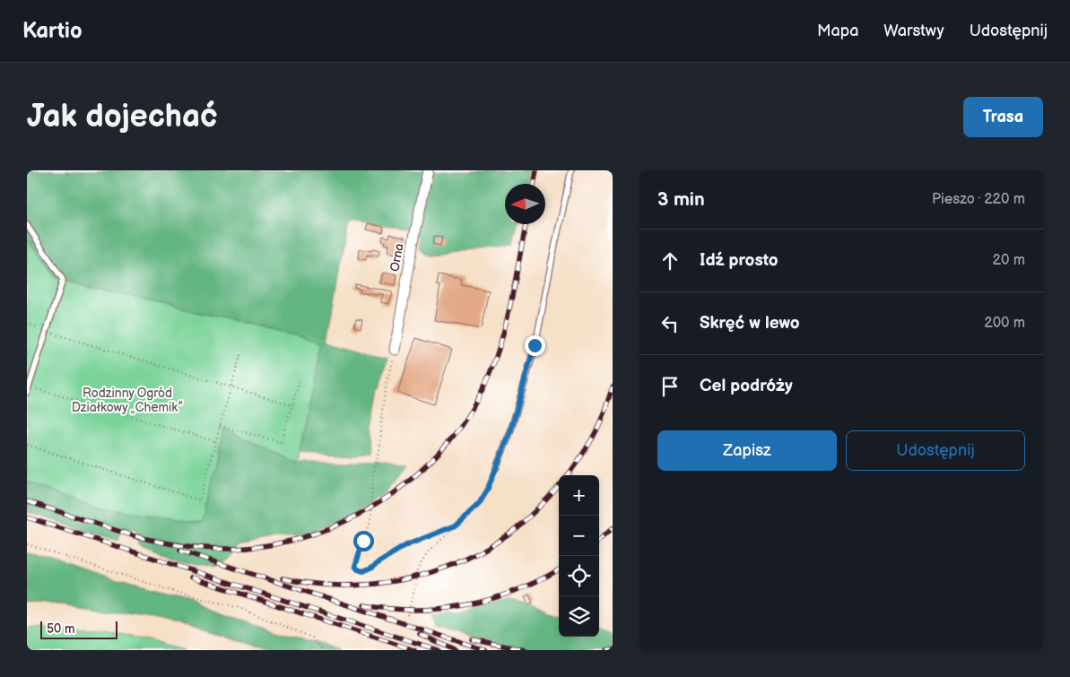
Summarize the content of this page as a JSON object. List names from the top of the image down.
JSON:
{
  "streets": {
    "street": ["Orna"]
  },
  "parks": ["Rodzinny Ogród Działkowy „Chemik”"],
  "scale_bar": "50 m",
  "north": "left",
  "page": {
    "header": "Kartio",
    "nav": ["Mapa", "Warstwy", "Udostępnij"],
    "buttons": [
      "Trasa",
      ["Zapisz", "Udostępnij"]
    ],
    "title": "Jak dojechać",
    "heading": ["3 min", "Pieszo · 220 m"],
    "list": [
      ["Idź prosto", "20 m"],
      ["Skręć w lewo", "200 m"],
      "Cel podróży"
    ],
    "map_buttons": ["+", "−"],
    "scale": "50 m"
  }
}
